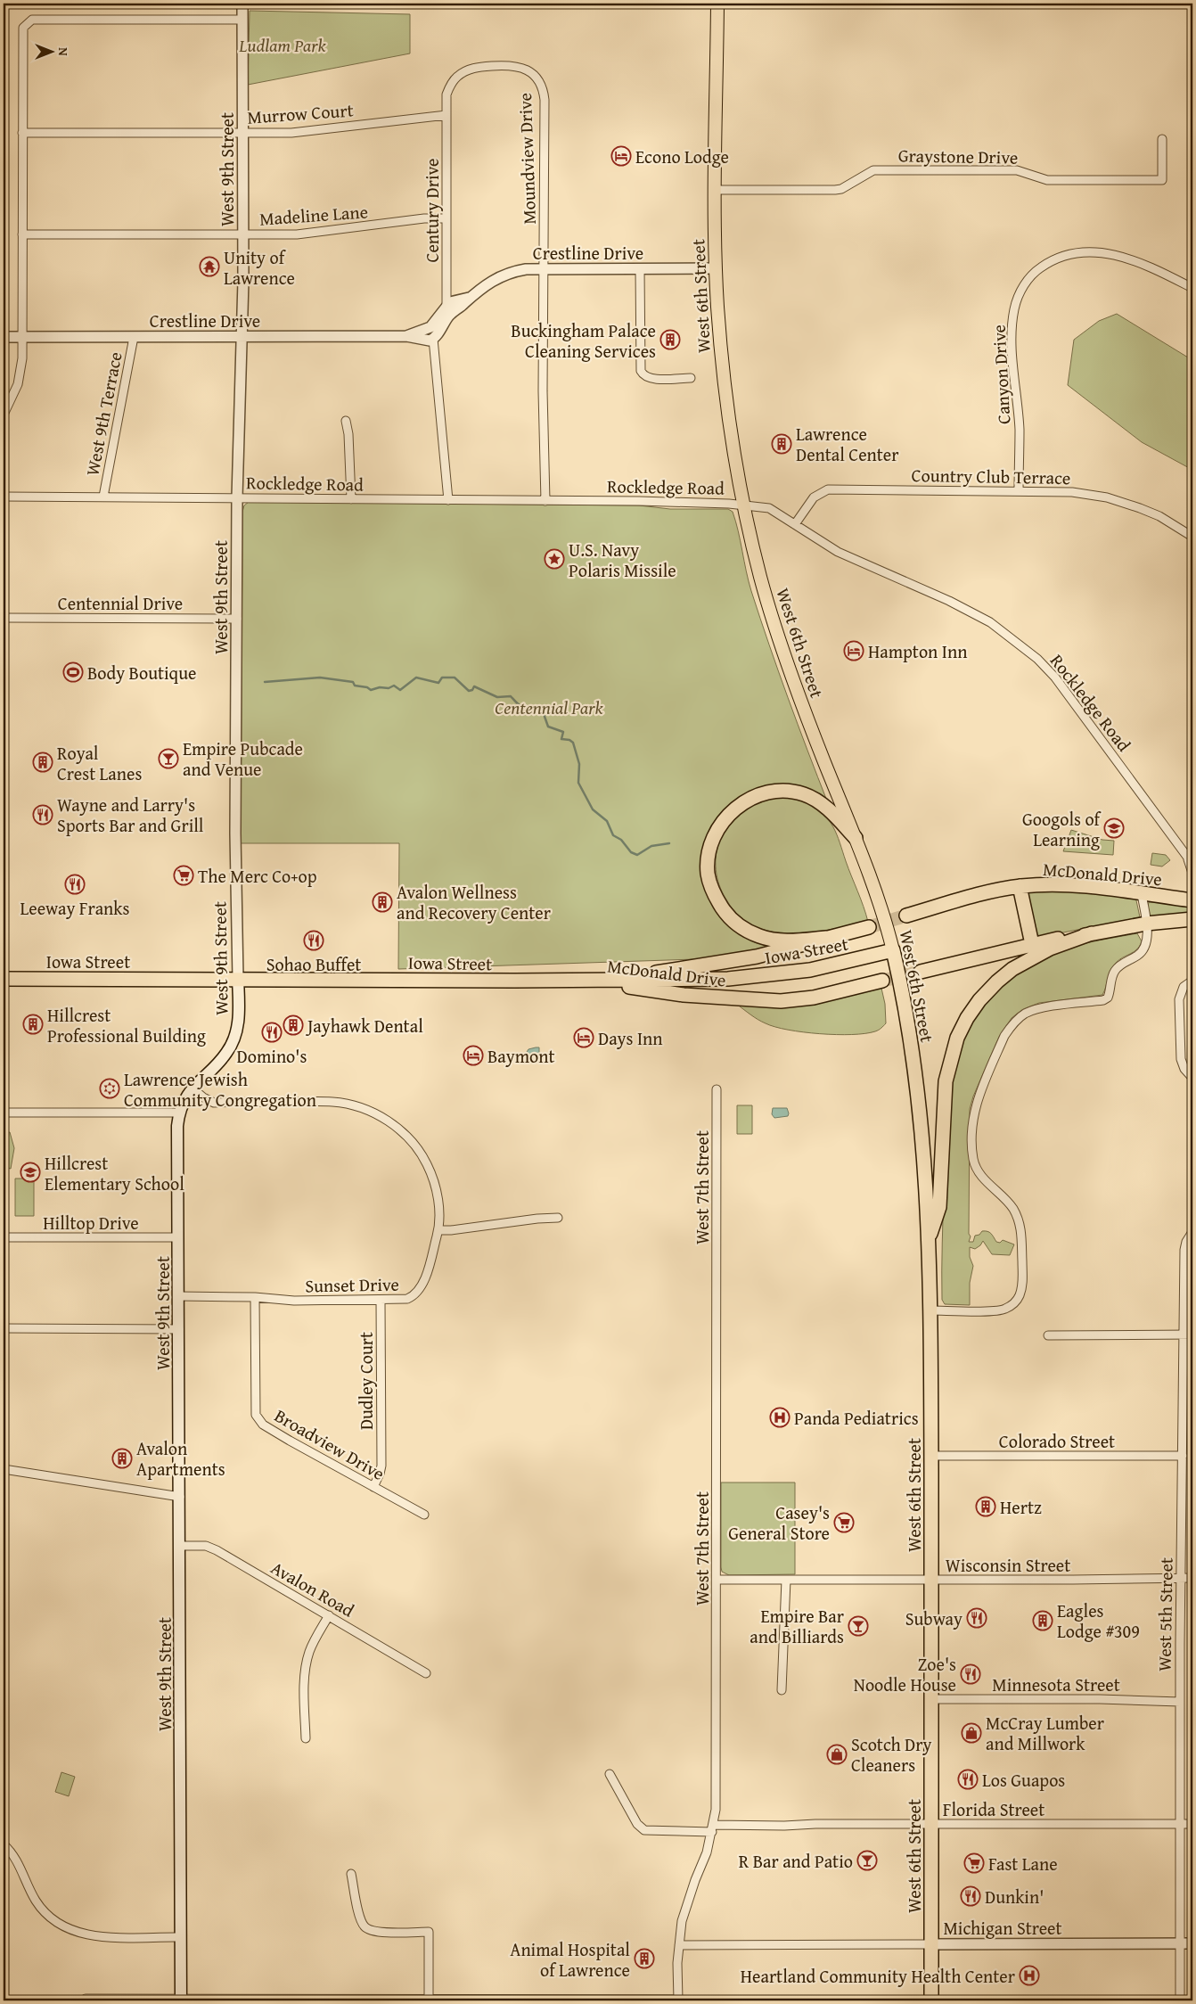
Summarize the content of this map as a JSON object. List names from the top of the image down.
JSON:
{
  "streets": {
    "highway": ["West 6th Street", "McDonald Drive", "Iowa Street"],
    "main road": ["West 9th Street"],
    "street": [
      "Murrow Court",
      "Graystone Drive",
      "Moundview Drive",
      "Century Drive",
      "Madeline Lane",
      "Crestline Drive",
      "Canyon Drive",
      "West 9th Terrace",
      "Country Club Terrace",
      "Rockledge Road",
      "Centennial Drive",
      "West 7th Street",
      "Hilltop Drive",
      "Sunset Drive",
      "Dudley Court",
      "Colorado Street",
      "Broadview Drive",
      "Wisconsin Street",
      "Avalon Road",
      "West 5th Street",
      "Minnesota Street",
      "Florida Street",
      "Michigan Street"
    ]
  },
  "crossings": [
    ["Murrow Court", "Moundview Drive"],
    ["Murrow Court", "West 9th Street"],
    ["Murrow Court", "Century Drive"],
    ["Graystone Drive", "West 6th Street"],
    ["Moundview Drive", "Century Drive"],
    ["Moundview Drive", "Crestline Drive"],
    ["Moundview Drive", "Rockledge Road"],
    ["West 9th Street", "Madeline Lane"],
    ["West 9th Street", "Crestline Drive"],
    ["West 9th Street", "Rockledge Road"],
    ["West 9th Street", "Centennial Drive"],
    ["West 9th Street", "Iowa Street"],
    ["West 9th Street", "Hilltop Drive"],
    ["West 9th Street", "Sunset Drive"],
    ["West 9th Street", "Avalon Road"],
    ["Century Drive", "Madeline Lane"],
    ["Century Drive", "Crestline Drive"],
    ["Crestline Drive", "West 6th Street"],
    ["Crestline Drive", "West 9th Terrace"],
    ["West 6th Street", "Rockledge Road"],
    ["West 6th Street", "Iowa Street"],
    ["West 6th Street", "Colorado Street"],
    ["West 6th Street", "Wisconsin Street"],
    ["West 6th Street", "Minnesota Street"],
    ["West 6th Street", "Florida Street"],
    ["West 6th Street", "Michigan Street"],
    ["Canyon Drive", "Country Club Terrace"],
    ["West 9th Terrace", "Rockledge Road"],
    ["Country Club Terrace", "Rockledge Road"],
    ["McDonald Drive", "Iowa Street"],
    ["West 7th Street", "Wisconsin Street"],
    ["West 7th Street", "Florida Street"],
    ["West 7th Street", "Michigan Street"],
    ["Sunset Drive", "Dudley Court"],
    ["Sunset Drive", "Broadview Drive"],
    ["Dudley Court", "Broadview Drive"],
    ["Colorado Street", "West 5th Street"],
    ["Wisconsin Street", "West 5th Street"],
    ["West 5th Street", "Minnesota Street"],
    ["West 5th Street", "Florida Street"],
    ["West 5th Street", "Michigan Street"]
  ],
  "parks": ["Ludlam Park", "Centennial Park"],
  "places": {
    "hotel": [
      "Econo Lodge",
      "Hampton Inn",
      "Days Inn",
      "Baymont"
    ],
    "temple": ["Unity of Lawrence"],
    "building": [
      "Buckingham Palace Cleaning Services",
      "Lawrence Dental Center",
      "Royal Crest Lanes",
      "Avalon Wellness and Recovery Center",
      "Hillcrest Professional Building",
      "Jayhawk Dental",
      "Avalon Apartments",
      "Hertz",
      "Eagles Lodge #309",
      "Animal Hospital of Lawrence"
    ],
    "place": ["U.S. Navy Polaris Missile"],
    "sports": ["Body Boutique"],
    "bar": ["Empire Pubcade and Venue", "Empire Bar and Billiards", "R Bar and Patio"],
    "restaurant": [
      "Wayne and Larry's Sports Bar and Grill",
      "Leeway Franks",
      "Sohao Buffet",
      "Domino's",
      "Subway",
      "Zoe's Noodle House",
      "Los Guapos",
      "Dunkin'"
    ],
    "school or university": ["Googols of Learning", "Hillcrest Elementary School"],
    "supermarket": ["The Merc Co+op", "Casey's General Store", "Fast Lane"],
    "synagogue": ["Lawrence Jewish Community Congregation"],
    "hospital": ["Panda Pediatrics", "Heartland Community Health Center"],
    "shop": ["McCray Lumber and Millwork", "Scotch Dry Cleaners"]
  },
  "north": "right"
}
